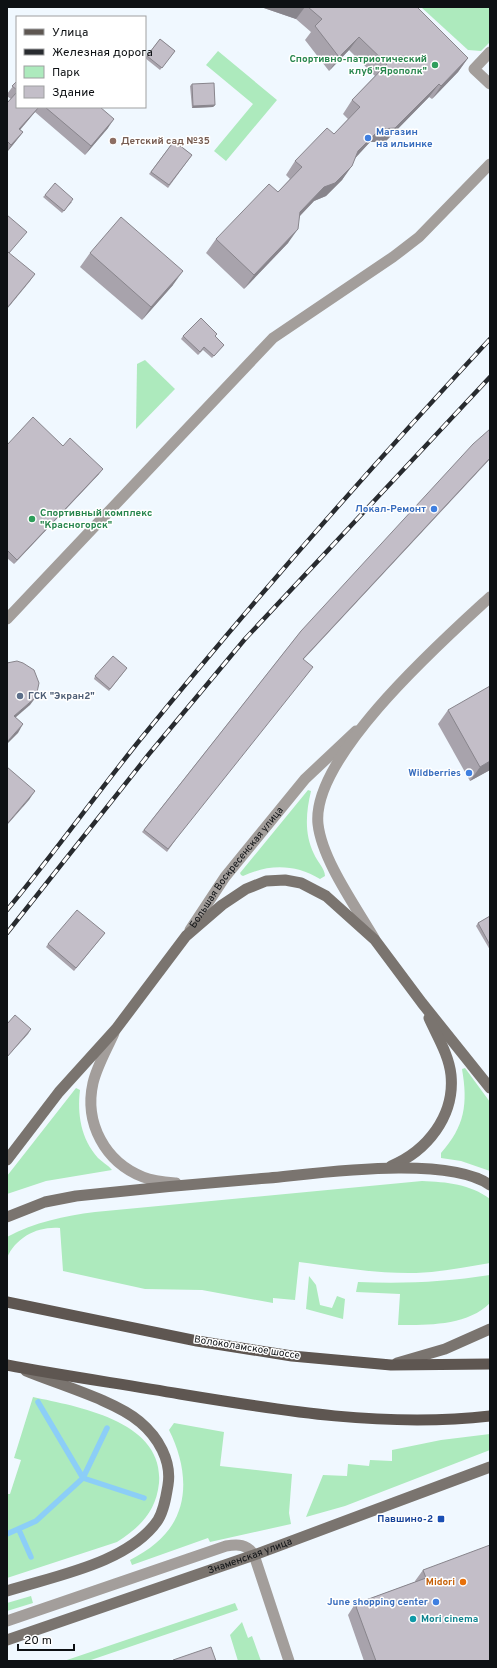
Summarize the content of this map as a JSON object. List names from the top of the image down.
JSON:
{
  "streets": {
    "main road": ["Большая Воскресенская улица", "Волоколамское шоссе", "Знаменская улица"]
  },
  "places": {
    "other": [
      "Спортивно-патриотический клуб \"Ярополк\"",
      "Магазин на ильинке",
      "Детский сад №35",
      "Локал-Ремонт",
      "Спортивный комплекс \"Красногорск\"",
      "ГСК \"Экран2\"",
      "Wildberries",
      "Midori",
      "June shopping center",
      "Mori cinema"
    ],
    "transit": ["Павшино-2"]
  },
  "legend": [
    "Улица",
    "Железная дорога",
    "Парк",
    "Здание"
  ],
  "scale_bar": "20 m"
}
